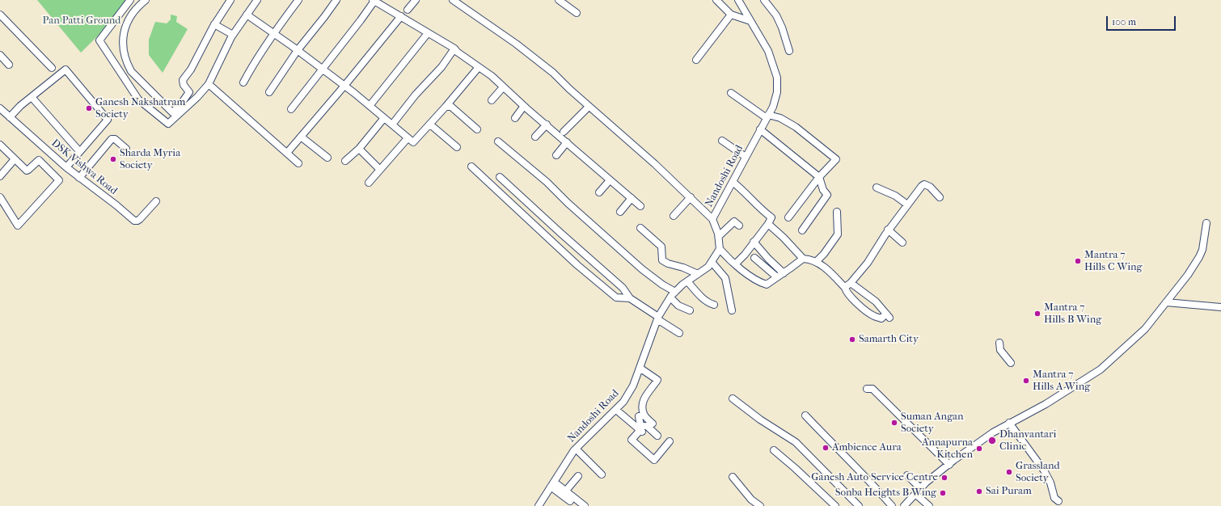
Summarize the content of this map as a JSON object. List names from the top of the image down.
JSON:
{
  "streets": {
    "street": ["DSK Vishwa Road", "Nandoshi Road"]
  },
  "parks": ["Pan Patti Ground"],
  "places": [
    "Ganesh Nakshatram Society",
    "Sharda Myria Society",
    "Mantra 7 Hills C Wing",
    "Mantra 7 Hills B Wing",
    "Samarth City",
    "Mantra 7 Hills A Wing",
    "Suman Angan Society",
    "Dhanvantari Clinic",
    "Ambience Aura",
    "Annapurna Kitchen",
    "Grassland Society",
    "Ganesh Auto Service Centre",
    "Sai Puram",
    "Sonba Heights B Wing"
  ],
  "scale_bar": "100 m"
}
